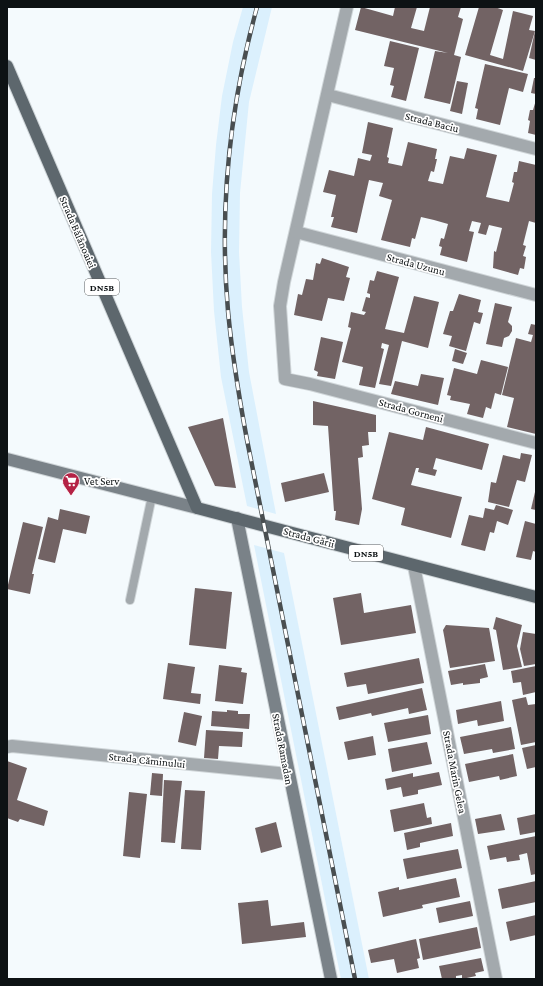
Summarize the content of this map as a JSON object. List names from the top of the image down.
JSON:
{
  "streets": {
    "main road": ["Strada Bălănoaiei", "DN5B", "Strada Gării"],
    "street": [
      "Strada Baciu",
      "Strada Uzunu",
      "Strada Gorneni",
      "Strada Ramadan",
      "Strada Căminului",
      "Strada Marin Gelea"
    ]
  },
  "crossings": [
    ["Strada Bălănoaiei", "Strada Gării"],
    ["Strada Uzunu", "Strada Gorneni"],
    ["Strada Gării", "Strada Ramadan"],
    ["Strada Gării", "Strada Marin Gelea"],
    ["Strada Ramadan", "Strada Căminului"]
  ],
  "places": {
    "supermarket": ["Vet Serv"]
  }
}
